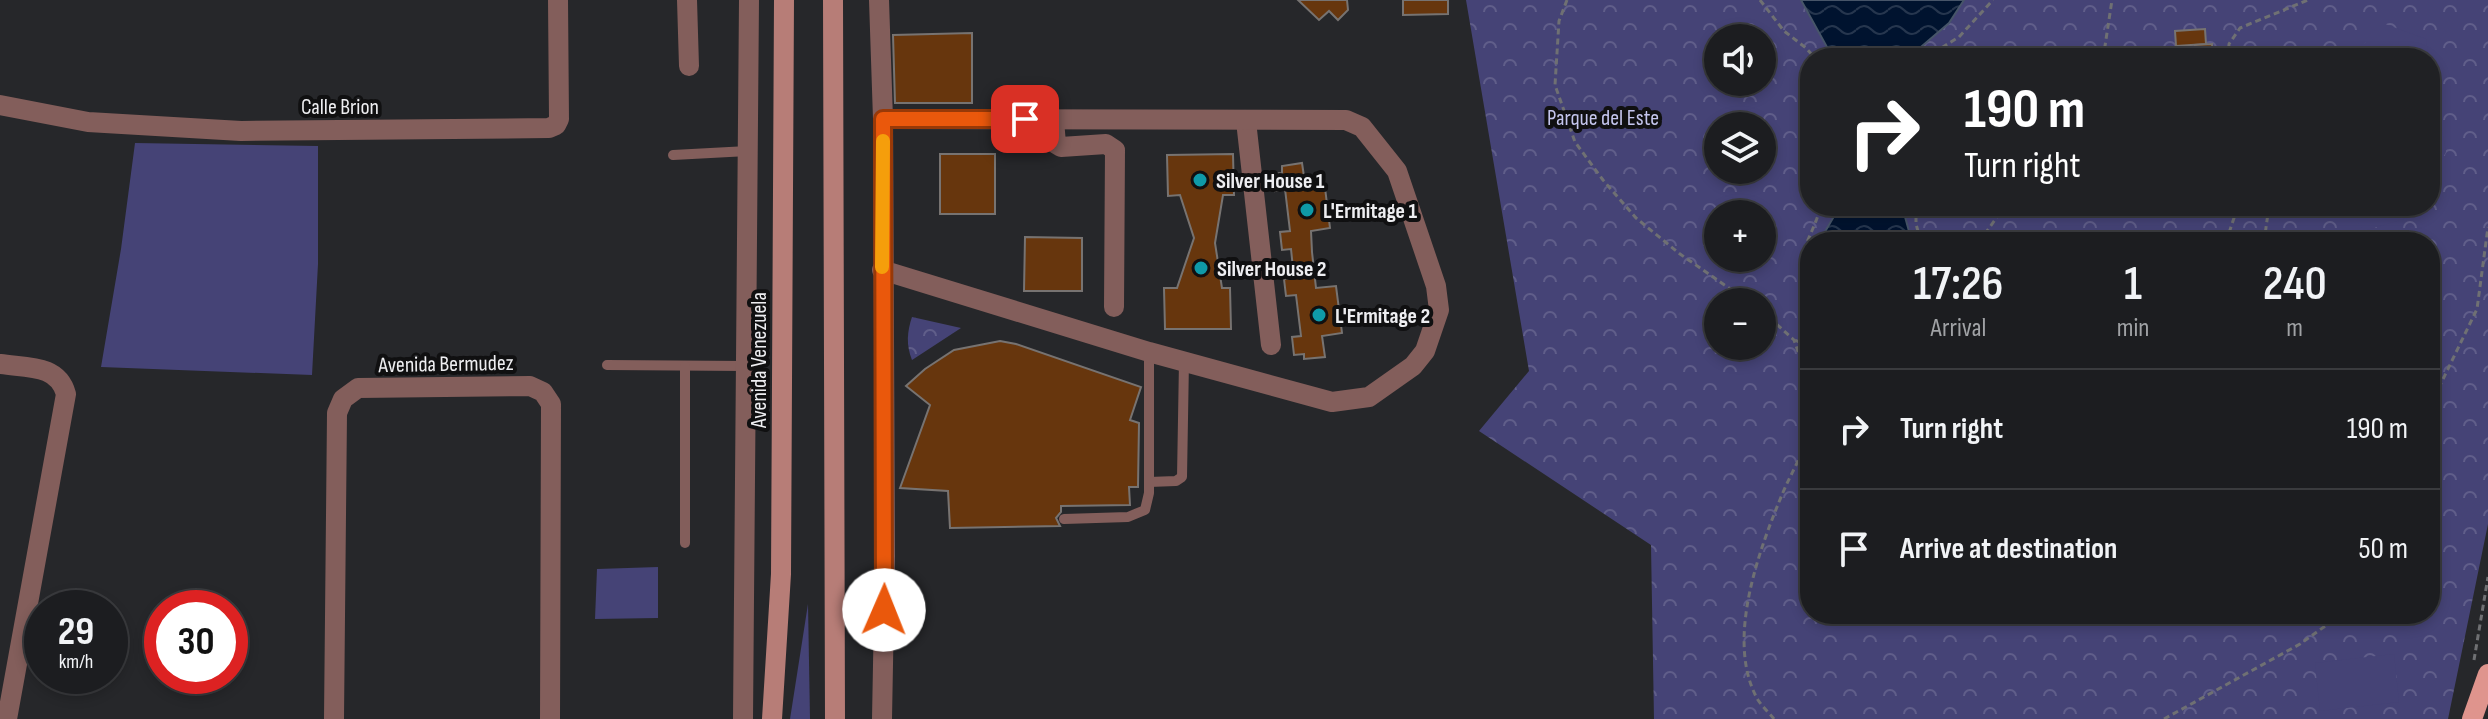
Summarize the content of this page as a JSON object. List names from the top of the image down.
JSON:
{
  "streets": {
    "street": ["Calle Brion", "Avenida Venezuela", "Avenida Bermudez"]
  },
  "parks": ["Parque del Este"],
  "places": [
    "Silver House 1",
    "L'Ermitage 1",
    "Silver House 2",
    "L'Ermitage 2"
  ],
  "page": {
    "map_buttons": ["+", "−"],
    "turn": ["190 m", "Turn right"],
    "eta": [
      "17:26",
      "Arrival",
      "1",
      "min",
      "240",
      "m"
    ],
    "list": [
      {
        "name": "Turn right",
        "value": "190 m"
      },
      {
        "name": "Arrive at destination",
        "value": "50 m"
      }
    ],
    "speed": "29 km/h",
    "limit": "30"
  }
}
